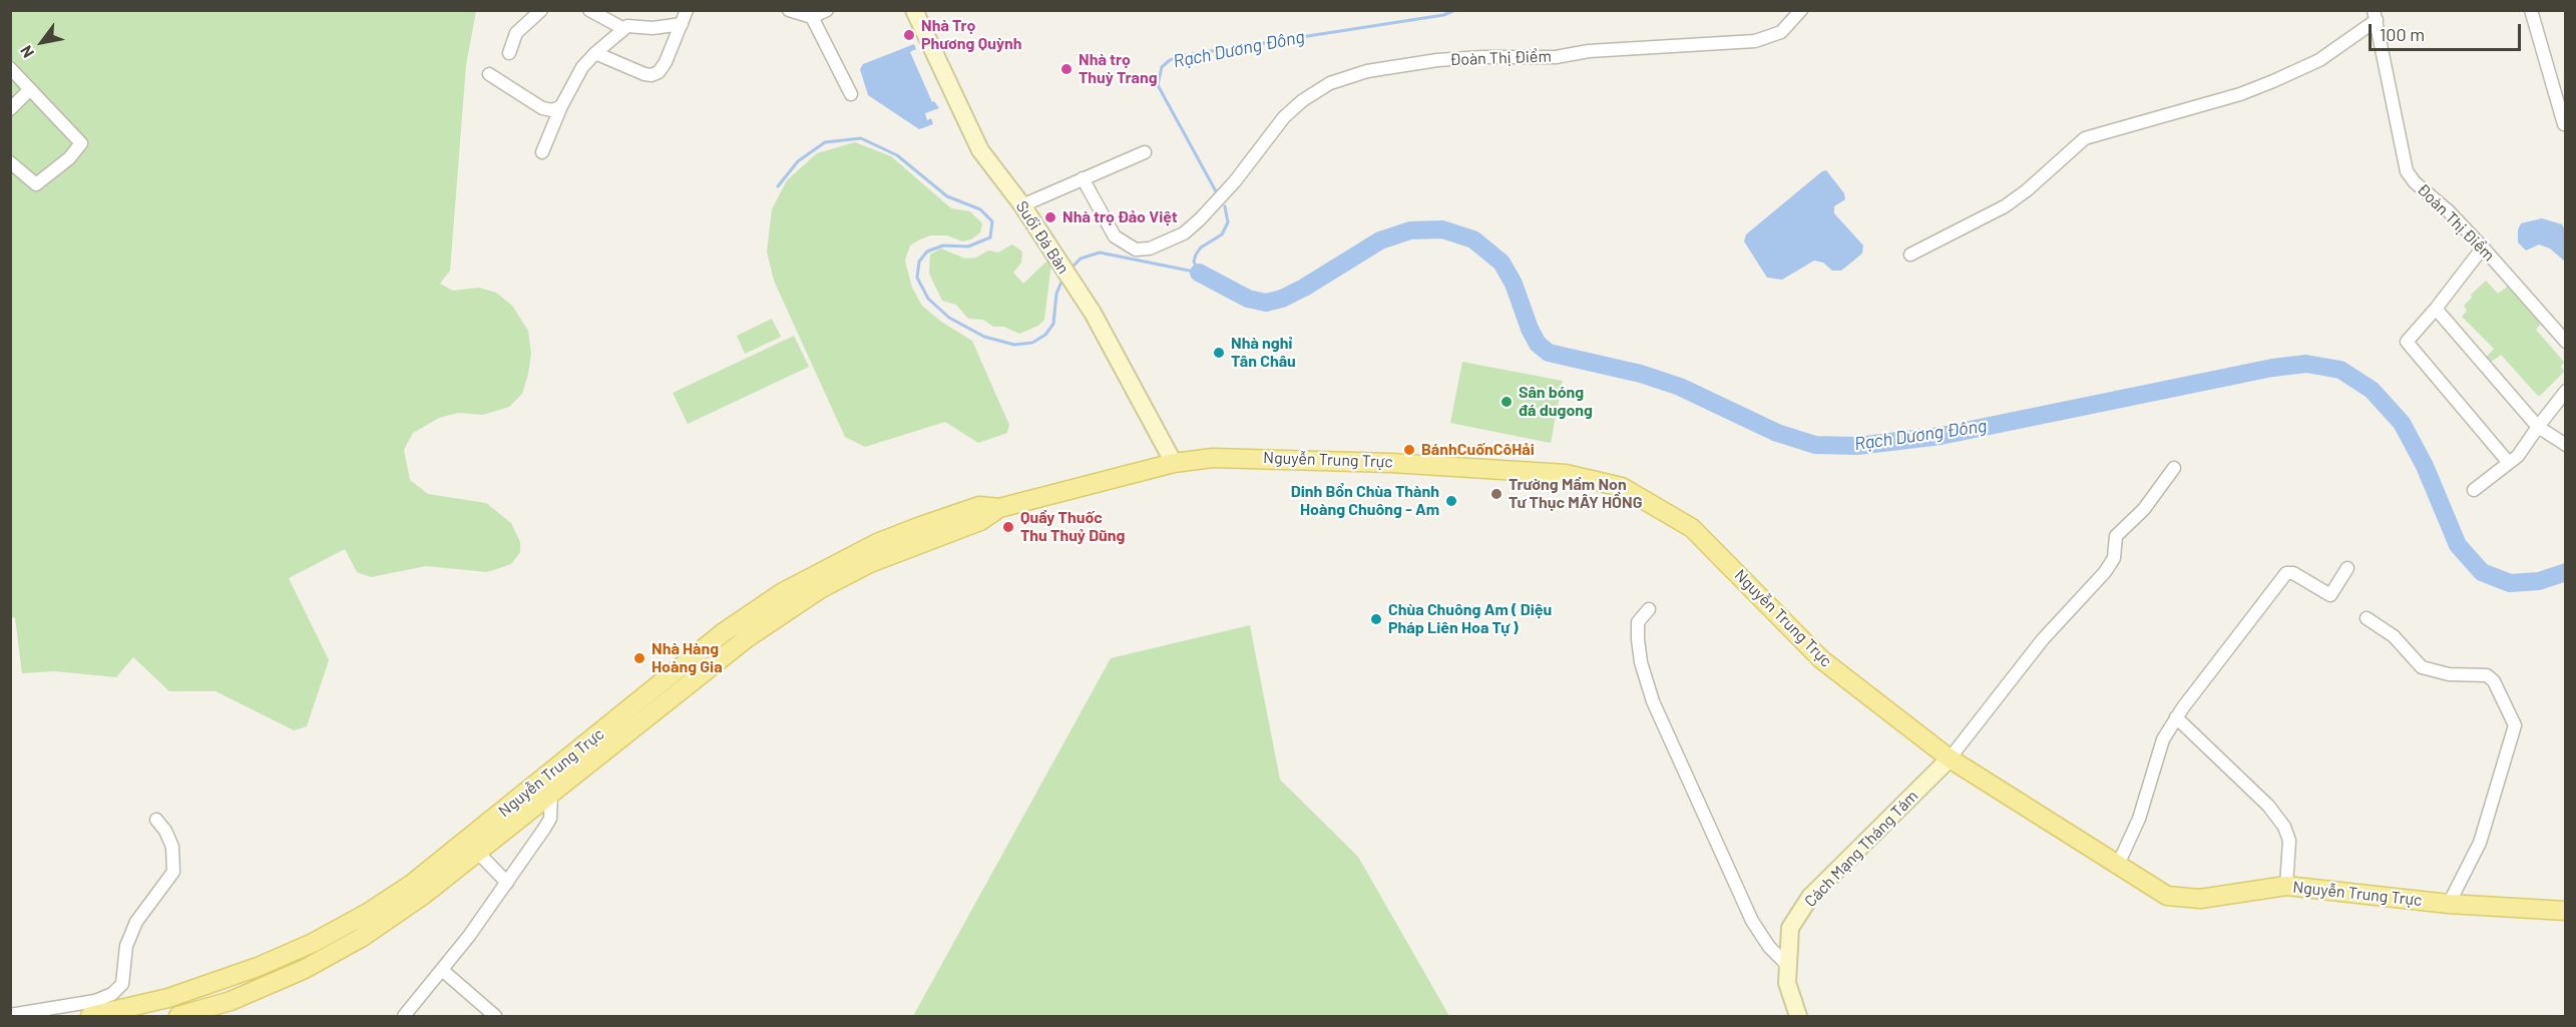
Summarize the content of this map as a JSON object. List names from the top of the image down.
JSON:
{
  "streets": {
    "main road": ["Nguyễn Trung Trực"],
    "street": ["Đoàn Thị Điểm", "Suối Đá Bàn", "Cách Mạng Tháng Tám"]
  },
  "crossings": [
    ["Suối Đá Bàn", "Nguyễn Trung Trực"],
    ["Nguyễn Trung Trực", "Cách Mạng Tháng Tám"]
  ],
  "water": ["Rạch Dương Đông"],
  "places": [
    "Nhà Trọ Phương Quỳnh",
    "Nhà trọ Thuỳ Trang",
    "Nhà trọ Đảo Việt",
    "Nhà nghỉ Tân Châu",
    "Sân bóng đá dugong",
    "BánhCuốnCôHải",
    "Trường Mầm Non Tư Thục MÂY HỒNG",
    "Dinh Bổn Chùa Thành Hoàng Chuông - Am",
    "Quầy Thuốc Thu Thuỷ Dũng",
    "Chùa Chuông Am ( Diệu Pháp Liên Hoa Tự )",
    "Nhà Hàng Hoàng Gia"
  ],
  "scale_bar": "100 m",
  "north": "bottom left"
}
